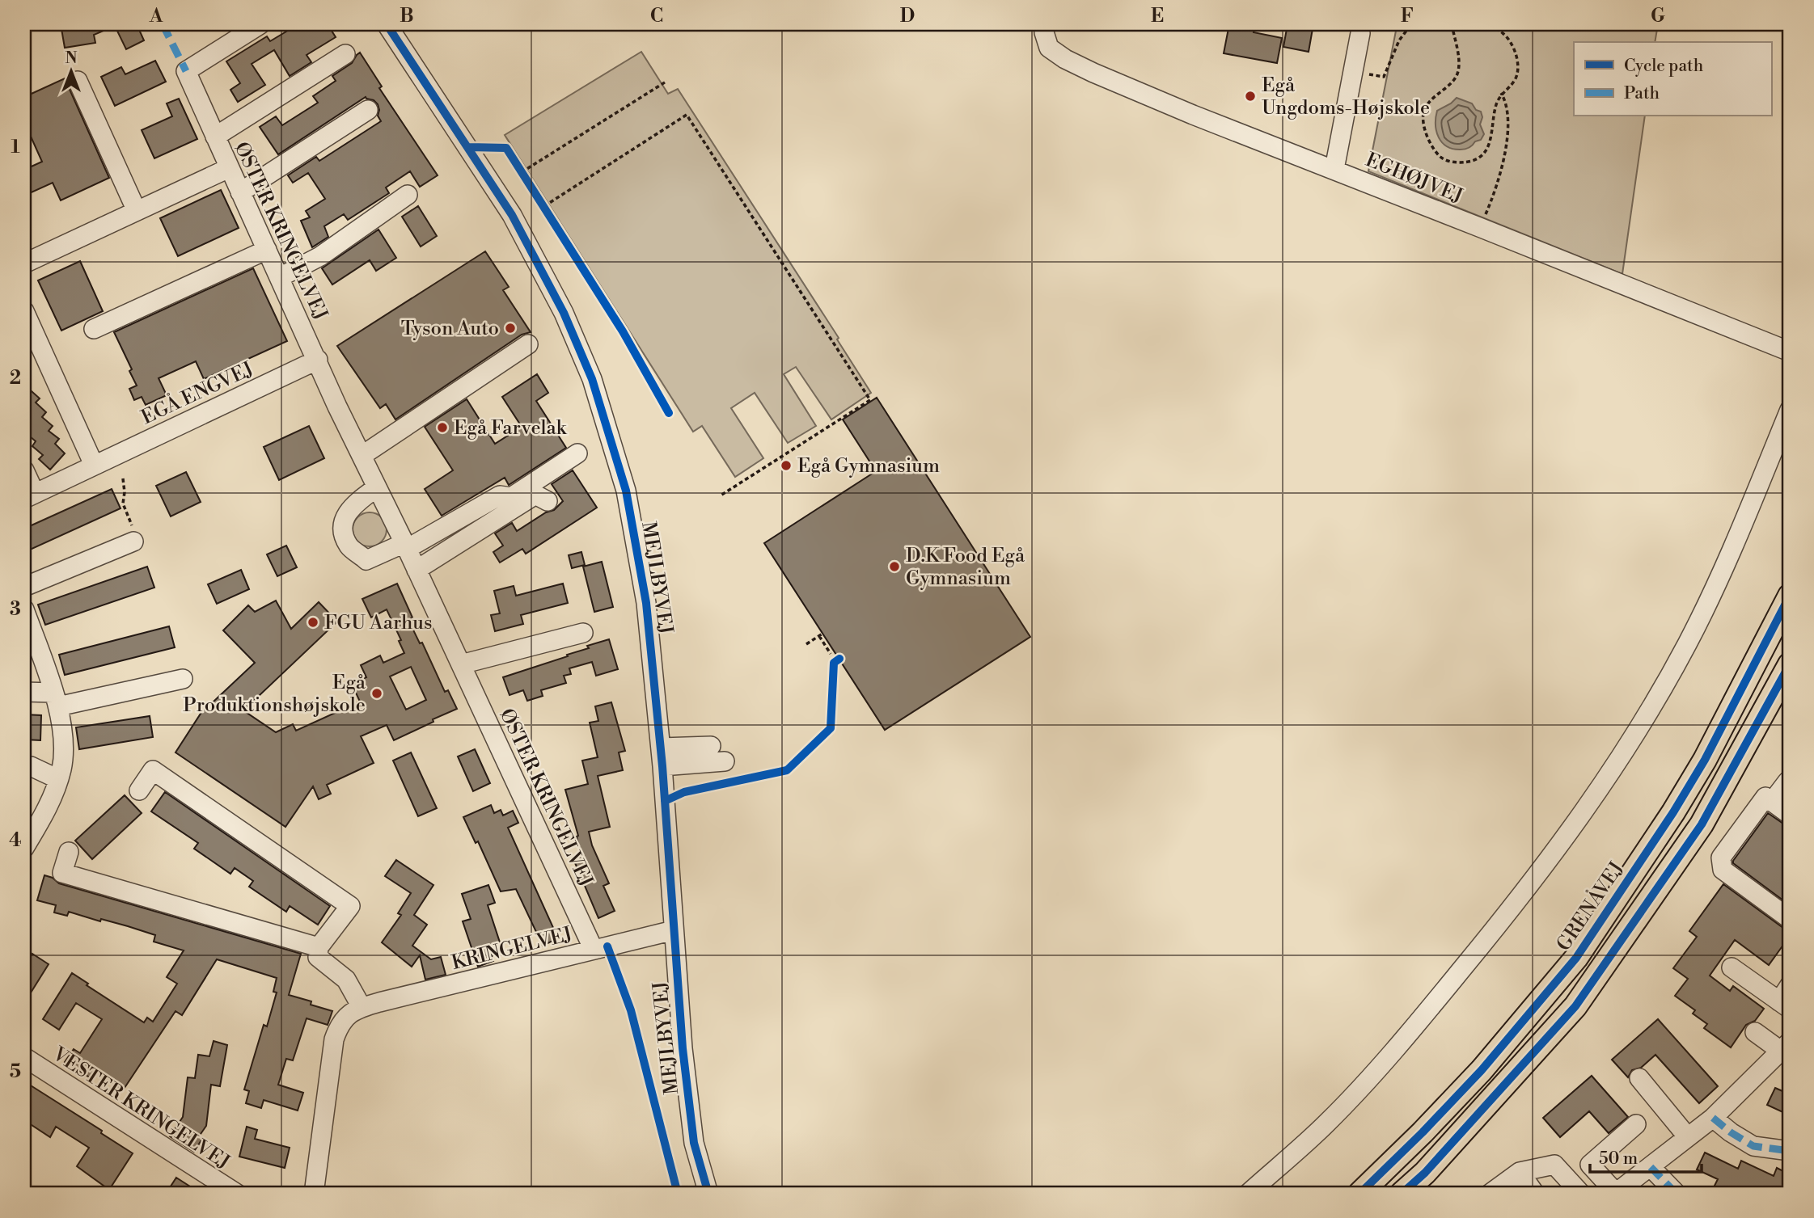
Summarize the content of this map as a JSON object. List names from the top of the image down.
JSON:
{
  "streets": {
    "main road": ["GRENÅVEJ"],
    "street": [
      "EGHØJVEJ",
      "ØSTER KRINGELVEJ",
      "EGÅ ENGVEJ",
      "MEJLBYVEJ",
      "KRINGELVEJ",
      "VESTER KRINGELVEJ"
    ]
  },
  "crossings": [
    ["ØSTER KRINGELVEJ", "EGÅ ENGVEJ"],
    ["ØSTER KRINGELVEJ", "KRINGELVEJ"],
    ["MEJLBYVEJ", "KRINGELVEJ"]
  ],
  "places": [
    "Egå Ungdoms-Højskole",
    "Tyson Auto",
    "Egå Farvelak",
    "Egå Gymnasium",
    "D.K Food Egå Gymnasium",
    "FGU Aarhus",
    "Egå Produktionshøjskole"
  ],
  "legend": ["Cycle path", "Path"],
  "scale_bar": "50 m",
  "north": "top",
  "grid": {
    "columns": [
      "A",
      "B",
      "C",
      "D",
      "E",
      "F",
      "G"
    ],
    "rows": [
      "1",
      "2",
      "3",
      "4",
      "5"
    ]
  }
}
